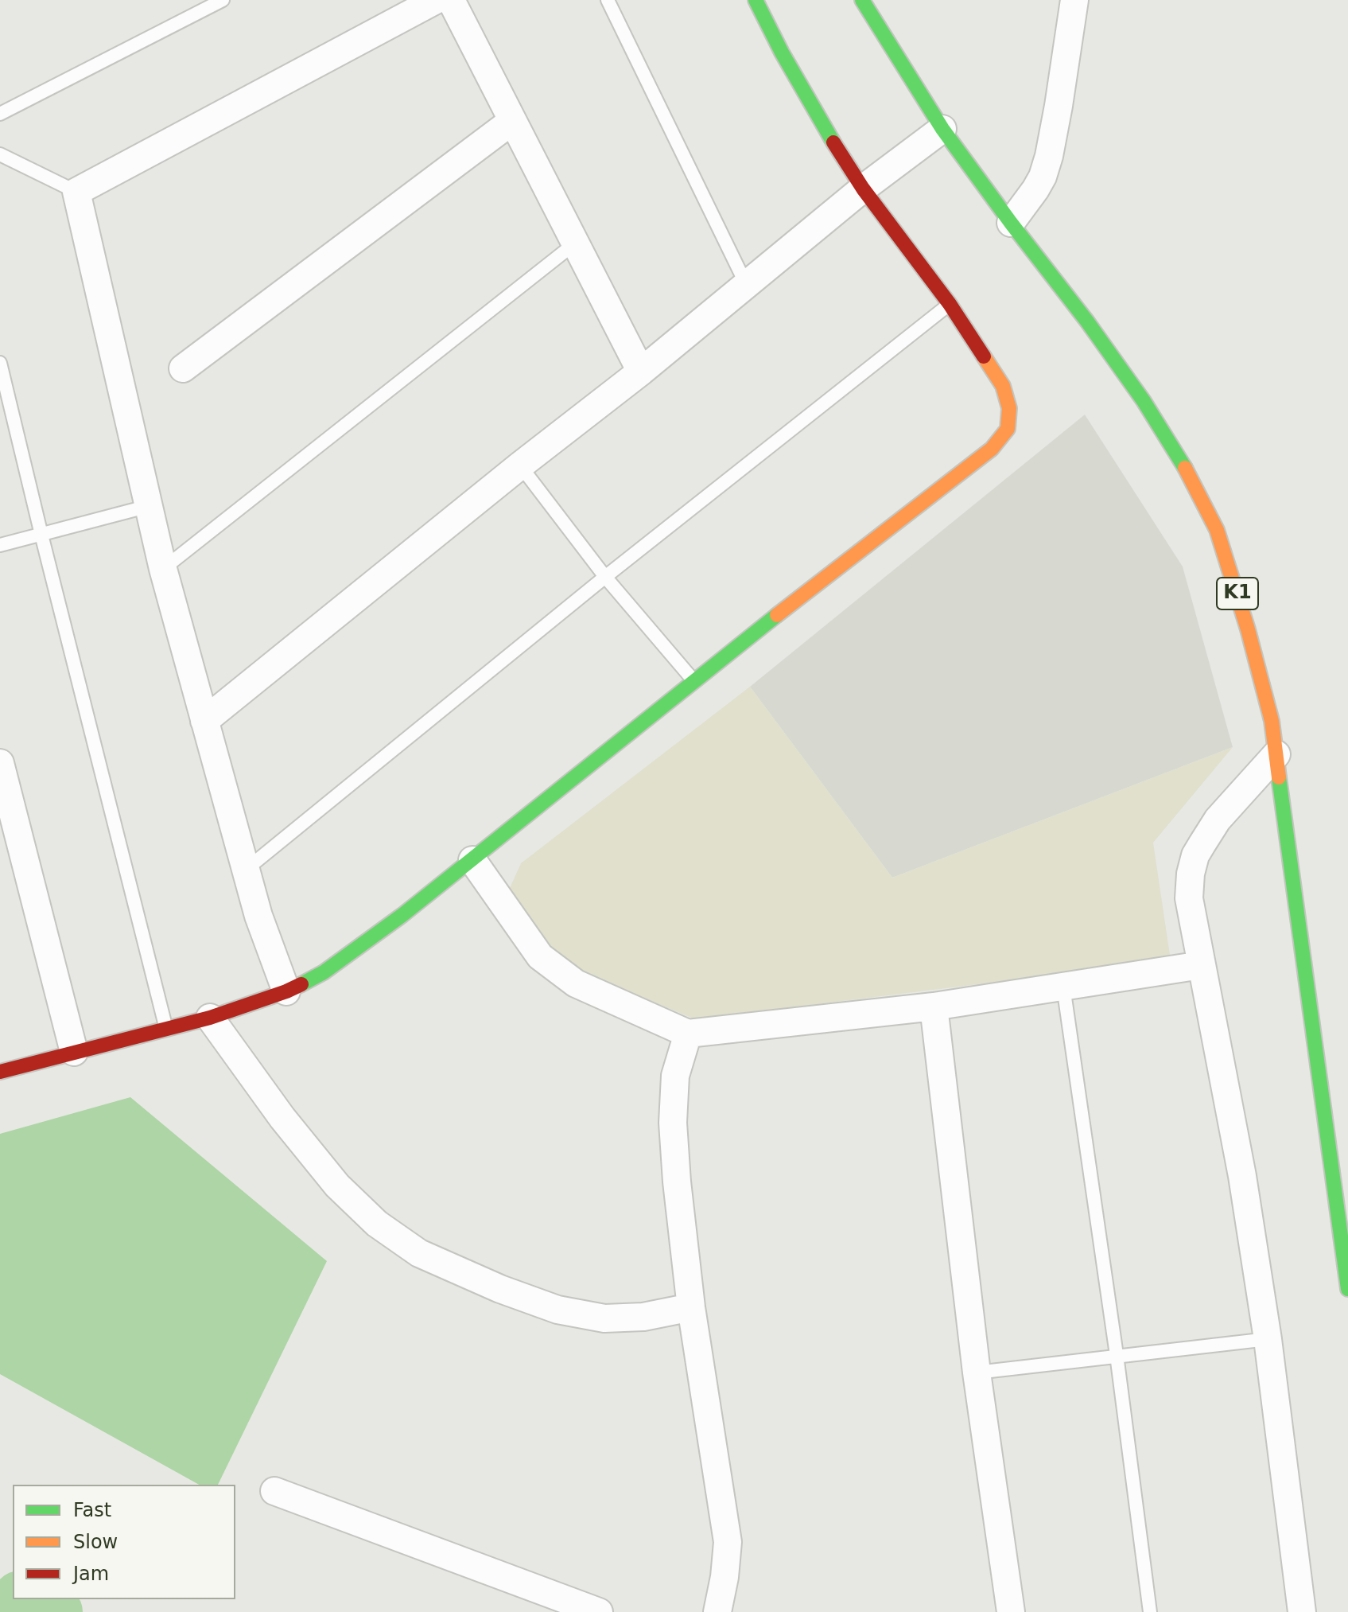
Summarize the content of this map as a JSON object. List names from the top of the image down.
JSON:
{
  "streets": {
    "street": ["K1"]
  },
  "legend": ["Fast", "Slow", "Jam"]
}
